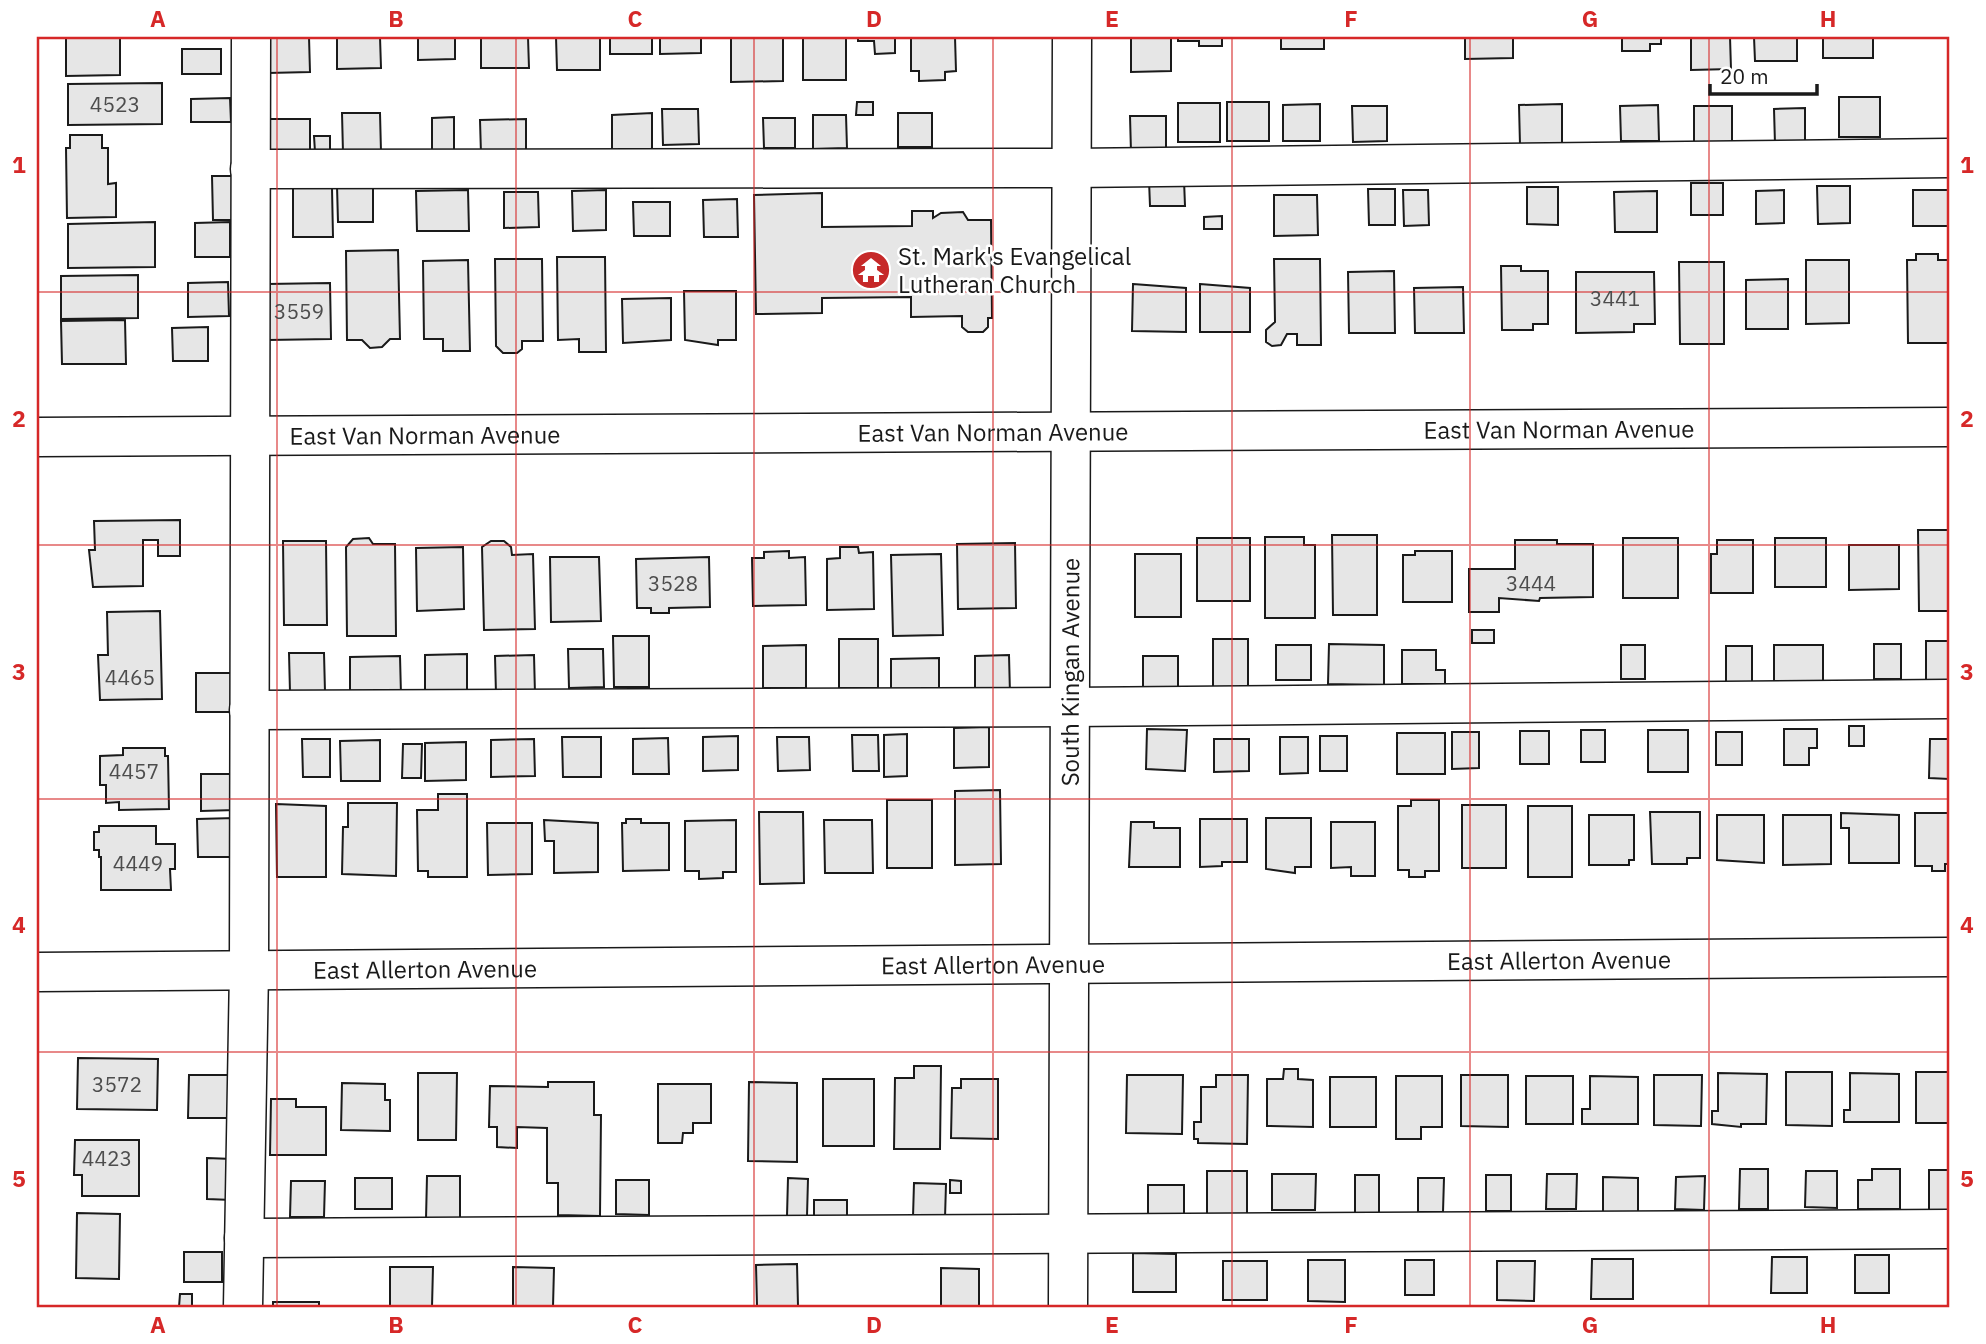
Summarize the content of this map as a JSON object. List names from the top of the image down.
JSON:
{
  "streets": {
    "street": ["East Van Norman Avenue", "South Kingan Avenue", "East Allerton Avenue"]
  },
  "crossings": [
    ["East Van Norman Avenue", "South Kingan Avenue"],
    ["South Kingan Avenue", "East Allerton Avenue"]
  ],
  "places": {
    "temple": ["St. Mark's Evangelical Lutheran Church"]
  },
  "house_numbers": [
    "4523",
    "3441",
    "3559",
    "3528",
    "3444",
    "4465",
    "4457",
    "4449",
    "3572",
    "4423"
  ],
  "scale_bar": "20 m",
  "grid": {
    "columns": [
      "A",
      "B",
      "C",
      "D",
      "E",
      "F",
      "G",
      "H"
    ],
    "rows": [
      "1",
      "2",
      "3",
      "4",
      "5"
    ]
  }
}
